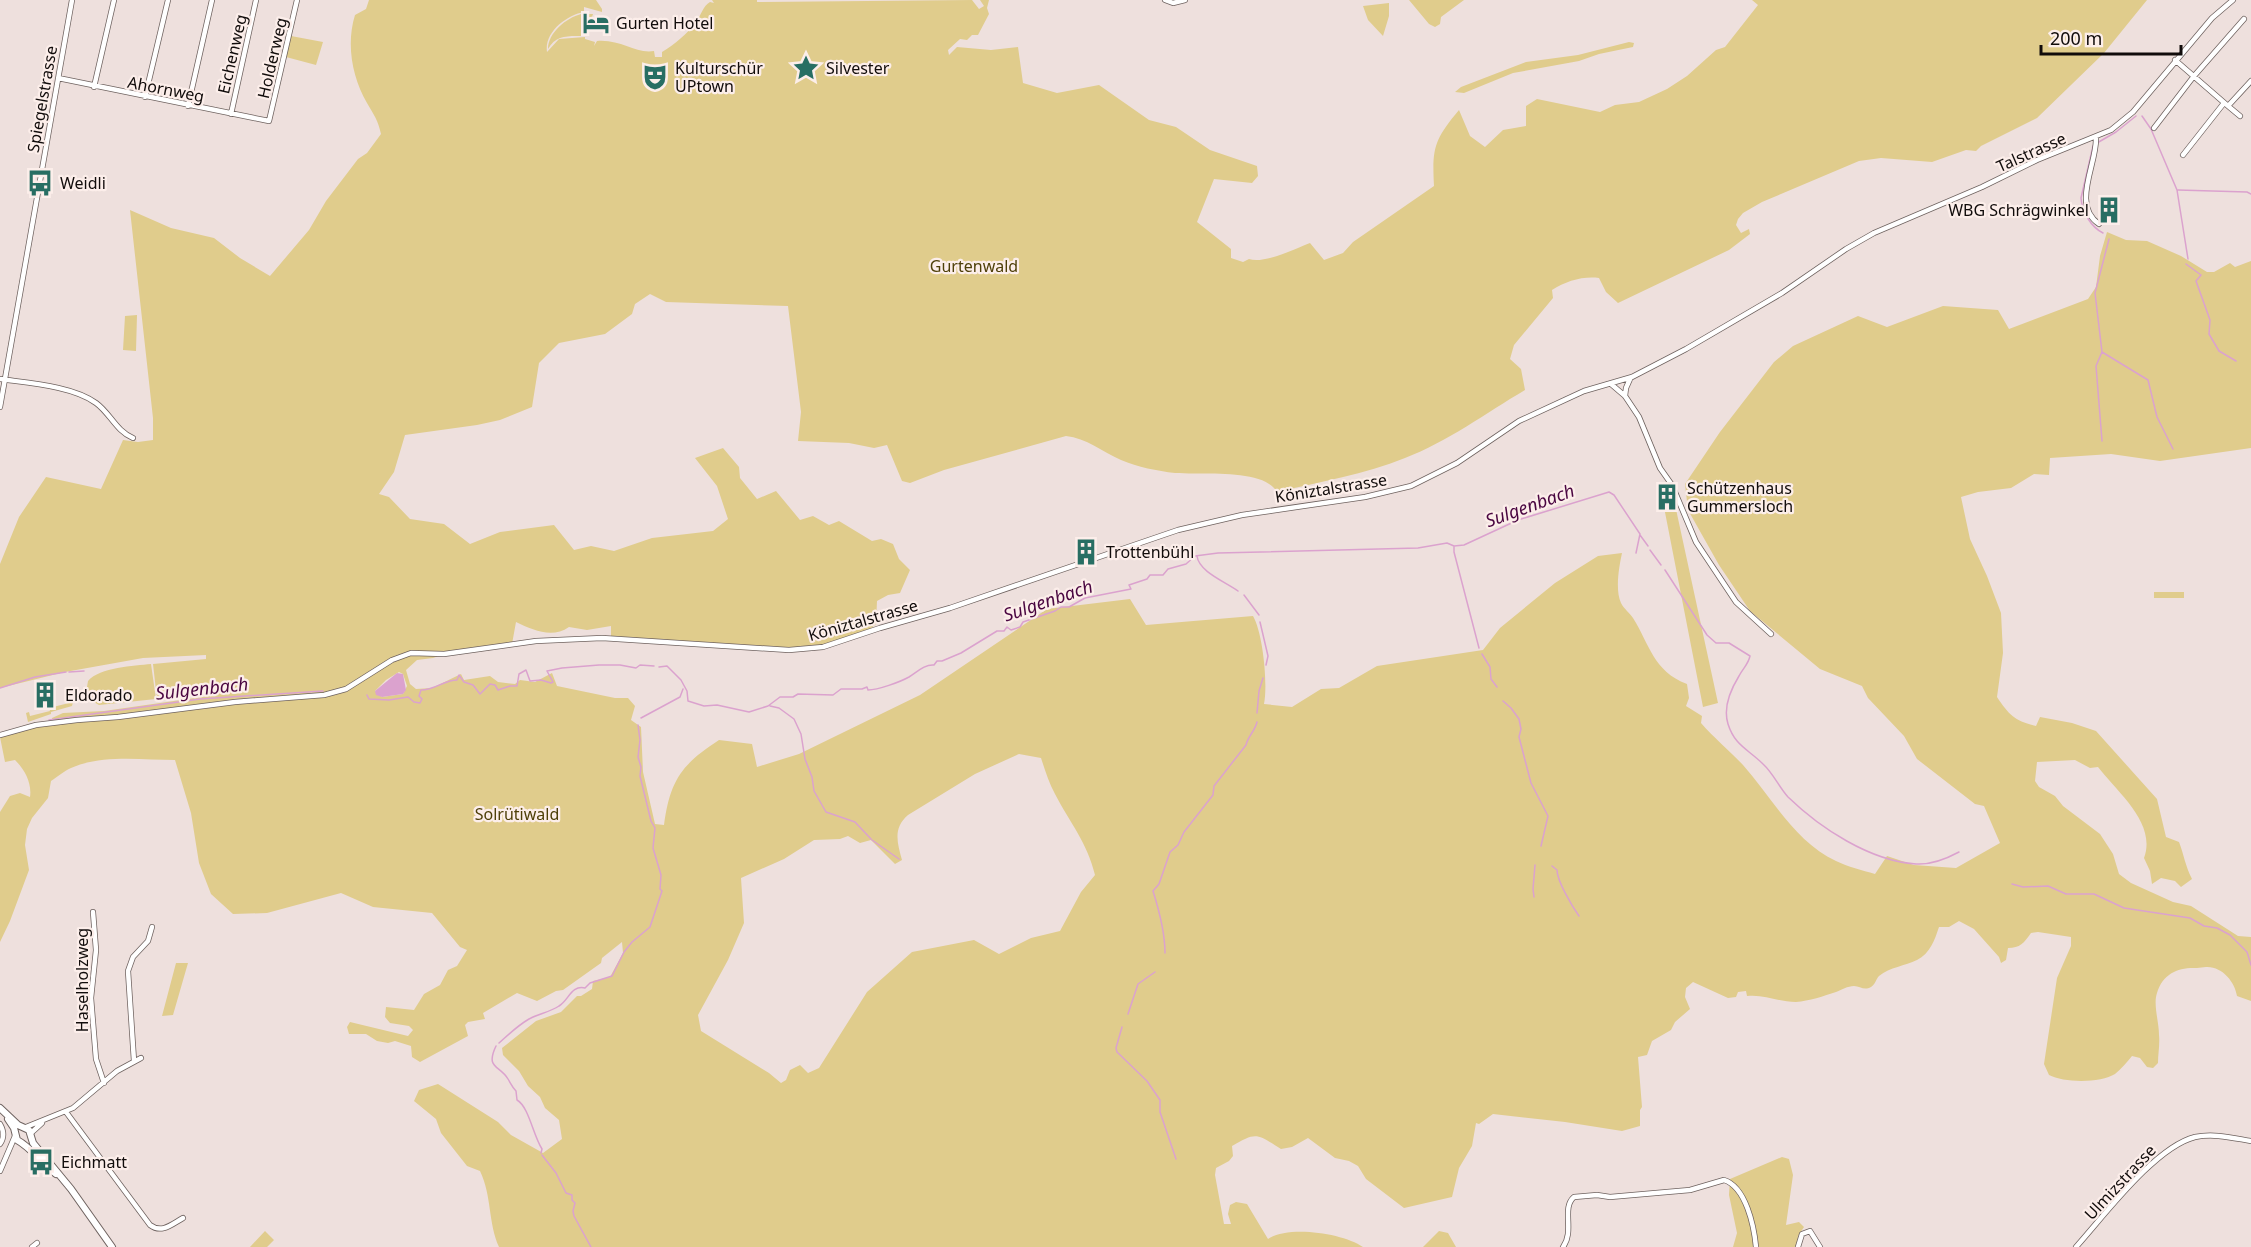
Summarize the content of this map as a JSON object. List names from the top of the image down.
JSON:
{
  "streets": {
    "street": [
      "Eichenweg",
      "Holderweg",
      "Ahornweg",
      "Spiegelstrasse",
      "Talstrasse",
      "Köniztalstrasse",
      "Haselholzweg",
      "Ulmizstrasse"
    ]
  },
  "crossings": [
    ["Eichenweg", "Ahornweg"],
    ["Holderweg", "Ahornweg"],
    ["Ahornweg", "Spiegelstrasse"],
    ["Talstrasse", "Köniztalstrasse"]
  ],
  "water": ["Sulgenbach"],
  "parks": ["Gurtenwald", "Solrütiwald"],
  "places": {
    "hotel": ["Gurten Hotel"],
    "place": ["Silvester"],
    "theatre": ["Kulturschür UPtown"],
    "bus stop": ["Weidli", "Eichmatt"],
    "building": [
      "WBG Schrägwinkel",
      "Schützenhaus Gummersloch",
      "Trottenbühl",
      "Eldorado"
    ]
  },
  "scale_bar": "200 m"
}
